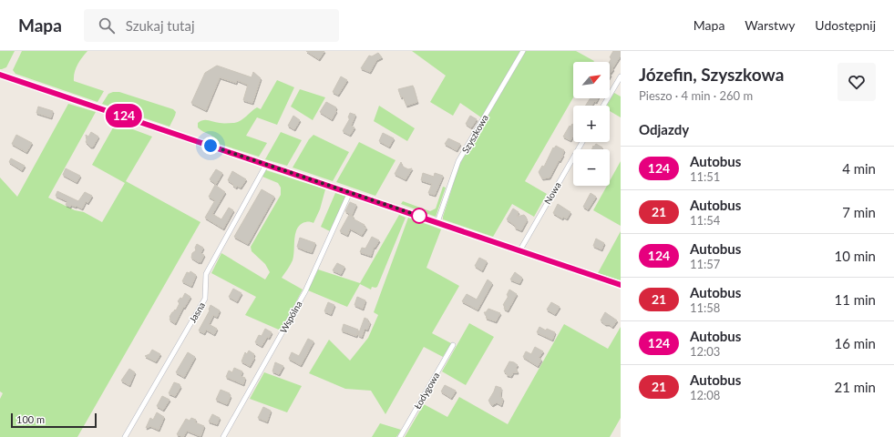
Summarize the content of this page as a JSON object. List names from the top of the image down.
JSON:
{
  "streets": {
    "street": [
      "Szyszkowa",
      "Nowa",
      "Jasna",
      "Wspólna",
      "Łodygowa"
    ]
  },
  "lines": ["bus line 124"],
  "scale_bar": "100 m",
  "north": "top right",
  "page": {
    "header": "Mapa",
    "search": "Szukaj tutaj",
    "nav": ["Mapa", "Warstwy", "Udostępnij"],
    "on_map": "124",
    "heading": [
      ["Józefin, Szyszkowa", "Pieszo · 4 min · 260 m"],
      "Odjazdy"
    ],
    "map_buttons": ["+", "−"],
    "list": [
      {
        "mark": "124",
        "name": "Autobus",
        "note": "11:51",
        "value": "4 min"
      },
      {
        "mark": "21",
        "name": "Autobus",
        "note": "11:54",
        "value": "7 min"
      },
      {
        "mark": "124",
        "name": "Autobus",
        "note": "11:57",
        "value": "10 min"
      },
      {
        "mark": "21",
        "name": "Autobus",
        "note": "11:58",
        "value": "11 min"
      },
      {
        "mark": "124",
        "name": "Autobus",
        "note": "12:03",
        "value": "16 min"
      },
      {
        "mark": "21",
        "name": "Autobus",
        "note": "12:08",
        "value": "21 min"
      }
    ],
    "scale": "100 m"
  }
}
